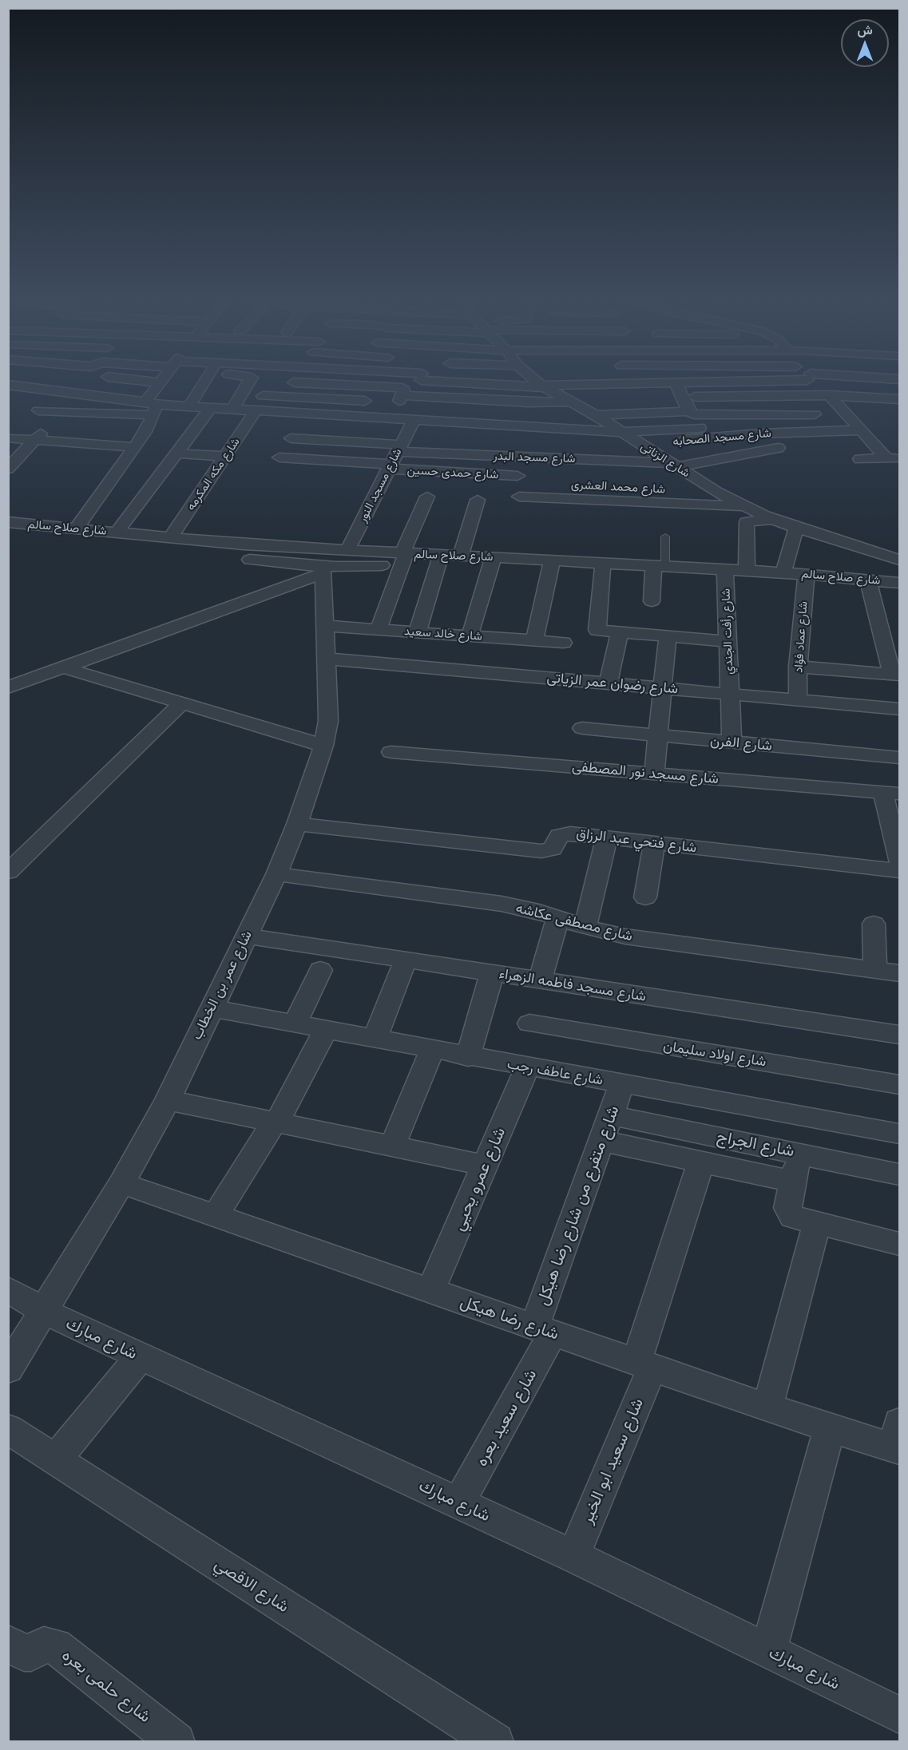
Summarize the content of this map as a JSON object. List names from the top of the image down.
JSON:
{
  "streets": {
    "street": [
      "شارع مسجد الصحابه",
      "شارع مسجد البدر",
      "شارع الزناتى",
      "شارع حمدى حسين",
      "شارع مكه المكرمه",
      "شارع مسجد النور",
      "شارع محمد العشرى",
      "شارع صلاح سالم",
      "شارع رأفت الجندي",
      "شارع خالد سعيد",
      "شارع عماد فؤاد",
      "شارع رضوان عمر الزياتى",
      "شارع الفرن",
      "شارع مسجد نور المصطفى",
      "شارع فتحي عبد الرزاق",
      "شارع مصطفى عكاشه",
      "شارع عمر بن الخطاب",
      "شارع مسجد فاطمه الزهراء",
      "شارع اولاد سليمان",
      "شارع عاطف رجب",
      "شارع الجراج",
      "شارع عمرو يحيي",
      "شارع متفرع من شارع رضا هيكل",
      "شارع رضا هيكل",
      "شارع مبارك",
      "شارع سعيد بعره",
      "شارع سعيد ابو الخير",
      "شارع الاقصي",
      "شارع حلمى بعره"
    ]
  },
  "crossings": [
    ["شارع مسجد الصحابه", "شارع الزناتى"],
    ["شارع مسجد البدر", "شارع الزناتى"],
    ["شارع مسجد البدر", "شارع حمدى حسين"],
    ["شارع مسجد البدر", "شارع مسجد النور"],
    ["شارع الزناتى", "شارع محمد العشرى"],
    ["شارع حمدى حسين", "شارع مسجد النور"],
    ["شارع حمدى حسين", "شارع محمد العشرى"],
    ["شارع مكه المكرمه", "شارع صلاح سالم"],
    ["شارع مسجد النور", "شارع صلاح سالم"],
    ["شارع صلاح سالم", "شارع رأفت الجندي"],
    ["شارع صلاح سالم", "شارع عماد فؤاد"],
    ["شارع رأفت الجندي", "شارع رضوان عمر الزياتى"],
    ["شارع رأفت الجندي", "شارع الفرن"],
    ["شارع خالد سعيد", "شارع عمر بن الخطاب"],
    ["شارع عماد فؤاد", "شارع رضوان عمر الزياتى"],
    ["شارع رضوان عمر الزياتى", "شارع عمر بن الخطاب"],
    ["شارع فتحي عبد الرزاق", "شارع عمر بن الخطاب"],
    ["شارع مصطفى عكاشه", "شارع عمر بن الخطاب"],
    ["شارع عمر بن الخطاب", "شارع مسجد فاطمه الزهراء"],
    ["شارع عمر بن الخطاب", "شارع عاطف رجب"],
    ["شارع عمر بن الخطاب", "شارع رضا هيكل"],
    ["شارع عمر بن الخطاب", "شارع مبارك"],
    ["شارع عاطف رجب", "شارع عمرو يحيي"],
    ["شارع عاطف رجب", "شارع متفرع من شارع رضا هيكل"],
    ["شارع الجراج", "شارع متفرع من شارع رضا هيكل"],
    ["شارع عمرو يحيي", "شارع رضا هيكل"],
    ["شارع متفرع من شارع رضا هيكل", "شارع رضا هيكل"],
    ["شارع متفرع من شارع رضا هيكل", "شارع سعيد بعره"],
    ["شارع رضا هيكل", "شارع سعيد بعره"],
    ["شارع رضا هيكل", "شارع سعيد ابو الخير"],
    ["شارع مبارك", "شارع سعيد بعره"],
    ["شارع مبارك", "شارع سعيد ابو الخير"]
  ],
  "north": "top"
}
